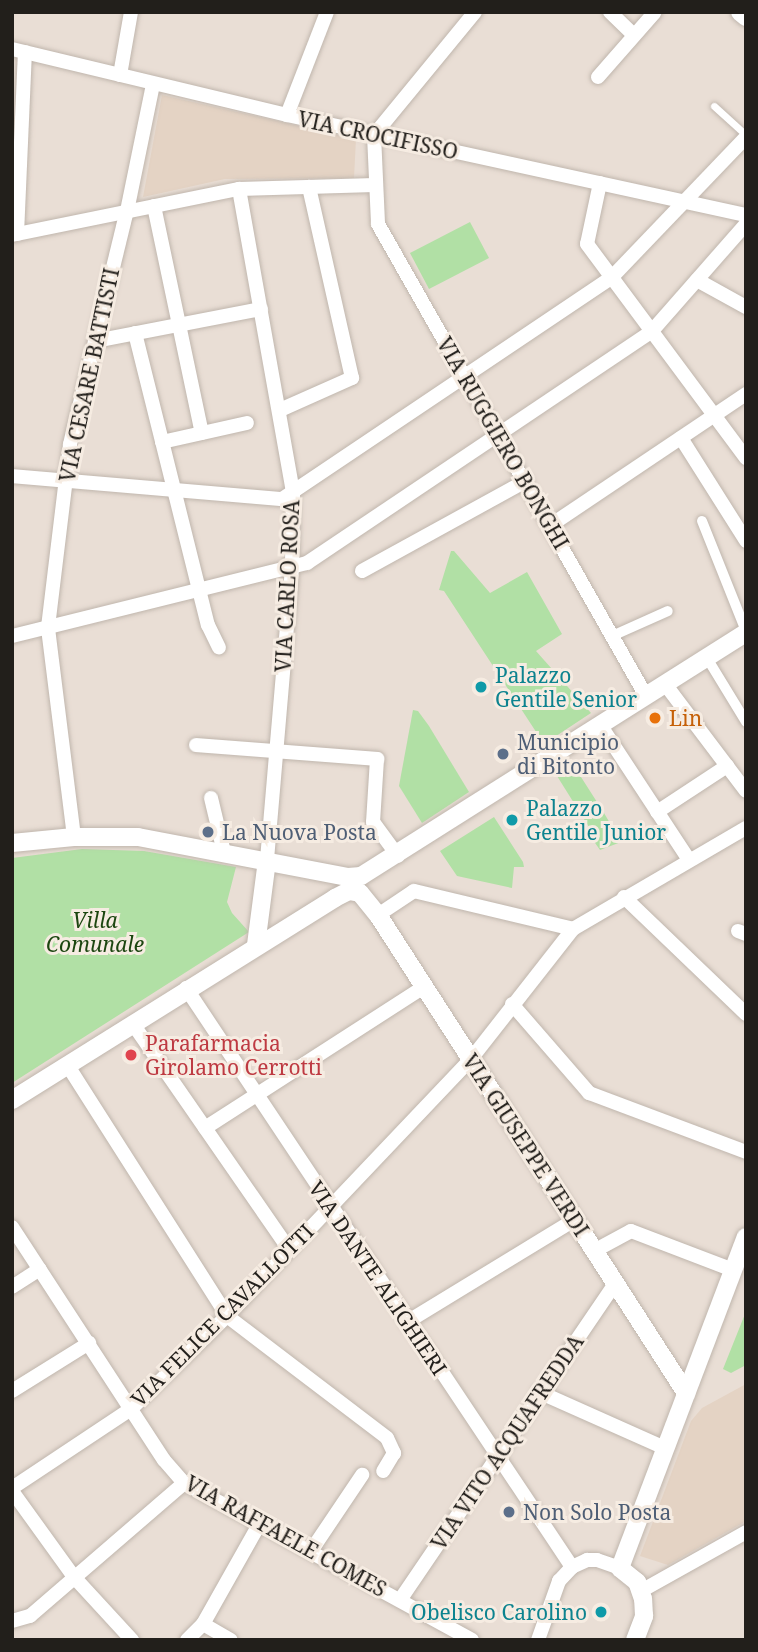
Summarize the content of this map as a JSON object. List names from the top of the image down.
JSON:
{
  "streets": {
    "street": [
      "VIA CROCIFISSO",
      "VIA CESARE BATTISTI",
      "VIA RUGGIERO BONGHI",
      "VIA CARLO ROSA",
      "VIA GIUSEPPE VERDI",
      "VIA DANTE ALIGHIERI",
      "VIA FELICE CAVALLOTTI",
      "VIA VITO ACQUAFREDDA",
      "VIA RAFFAELE COMES"
    ]
  },
  "crossings": [
    ["VIA CROCIFISSO", "VIA CESARE BATTISTI"],
    ["VIA CROCIFISSO", "VIA RUGGIERO BONGHI"],
    ["VIA GIUSEPPE VERDI", "VIA FELICE CAVALLOTTI"],
    ["VIA GIUSEPPE VERDI", "VIA VITO ACQUAFREDDA"],
    ["VIA DANTE ALIGHIERI", "VIA FELICE CAVALLOTTI"],
    ["VIA DANTE ALIGHIERI", "VIA VITO ACQUAFREDDA"],
    ["VIA FELICE CAVALLOTTI", "VIA RAFFAELE COMES"],
    ["VIA VITO ACQUAFREDDA", "VIA RAFFAELE COMES"]
  ],
  "parks": ["Villa Comunale"],
  "places": [
    "Palazzo Gentile Senior",
    "Lin",
    "Municipio di Bitonto",
    "Palazzo Gentile Junior",
    "La Nuova Posta",
    "Parafarmacia Girolamo Cerrotti",
    "Non Solo Posta",
    "Obelisco Carolino"
  ]
}
